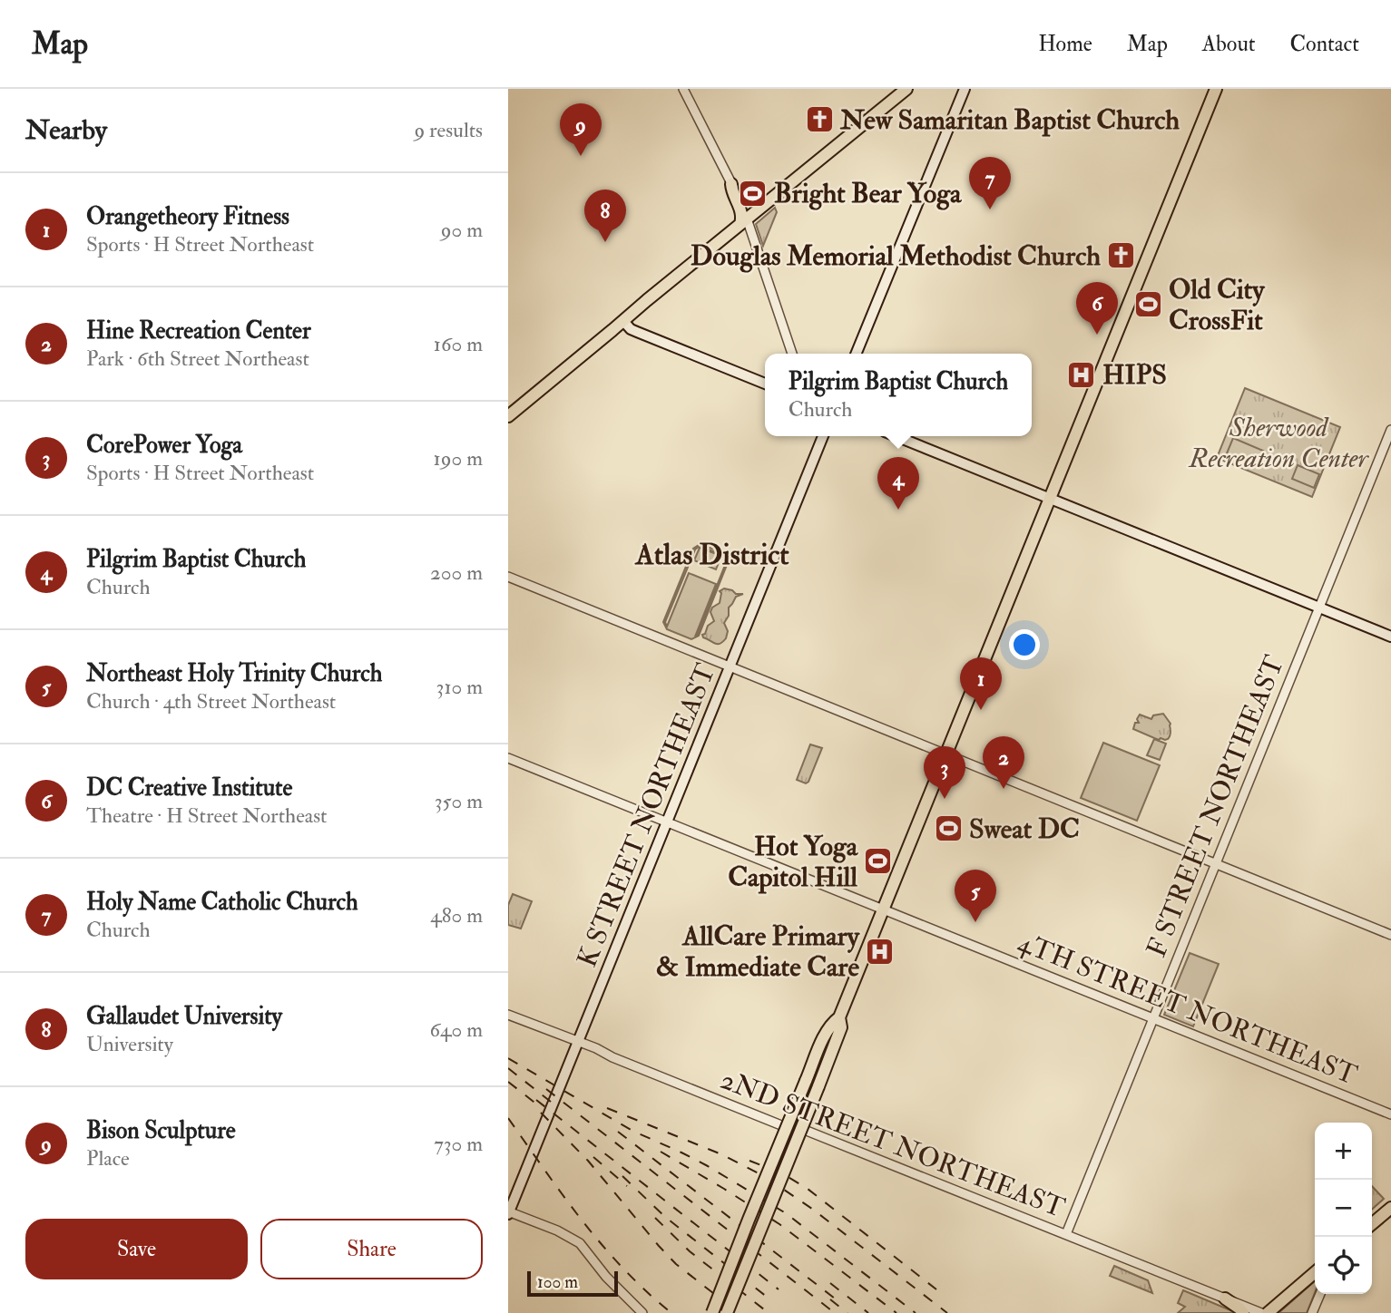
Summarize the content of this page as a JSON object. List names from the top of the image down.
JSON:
{
  "streets": {
    "main road": ["K STREET NORTHEAST"],
    "street": ["F STREET NORTHEAST", "4TH STREET NORTHEAST", "2ND STREET NORTHEAST"]
  },
  "crossings": [
    ["F STREET NORTHEAST", "4TH STREET NORTHEAST"],
    ["F STREET NORTHEAST", "2ND STREET NORTHEAST"],
    ["K STREET NORTHEAST", "4TH STREET NORTHEAST"],
    ["K STREET NORTHEAST", "2ND STREET NORTHEAST"]
  ],
  "districts": ["Atlas District"],
  "parks": ["Sherwood Recreation Center"],
  "places": {
    "church": ["New Samaritan Baptist Church", "Douglas Memorial Methodist Church"],
    "sports": [
      "Bright Bear Yoga",
      "Old City CrossFit",
      "Sweat DC",
      "Hot Yoga Capitol Hill"
    ],
    "hospital": ["HIPS", "AllCare Primary & Immediate Care"]
  },
  "scale_bar": "100 m",
  "page": {
    "header": "Map",
    "nav": [
      "Home",
      "Map",
      "About",
      "Contact"
    ],
    "heading": ["Nearby", "9 results"],
    "pins": [
      "9",
      "7",
      "8",
      "6",
      "4",
      "1",
      "2",
      "3",
      "5"
    ],
    "list": [
      {
        "mark": "1",
        "name": "Orangetheory Fitness",
        "note": "Sports · H Street Northeast",
        "value": "90 m"
      },
      {
        "mark": "2",
        "name": "Hine Recreation Center",
        "note": "Park · 6th Street Northeast",
        "value": "160 m"
      },
      {
        "mark": "3",
        "name": "CorePower Yoga",
        "note": "Sports · H Street Northeast",
        "value": "190 m"
      },
      {
        "mark": "4",
        "name": "Pilgrim Baptist Church",
        "note": "Church",
        "value": "200 m"
      },
      {
        "mark": "5",
        "name": "Northeast Holy Trinity Church",
        "note": "Church · 4th Street Northeast",
        "value": "310 m"
      },
      {
        "mark": "6",
        "name": "DC Creative Institute",
        "note": "Theatre · H Street Northeast",
        "value": "350 m"
      },
      {
        "mark": "7",
        "name": "Holy Name Catholic Church",
        "note": "Church",
        "value": "480 m"
      },
      {
        "mark": "8",
        "name": "Gallaudet University",
        "note": "University",
        "value": "640 m"
      },
      {
        "mark": "9",
        "name": "Bison Sculpture",
        "note": "Place",
        "value": "730 m"
      }
    ],
    "popup": ["Pilgrim Baptist Church", "Church"],
    "map_buttons": ["+", "−"],
    "buttons": ["Save", "Share"],
    "scale": "100 m"
  }
}
